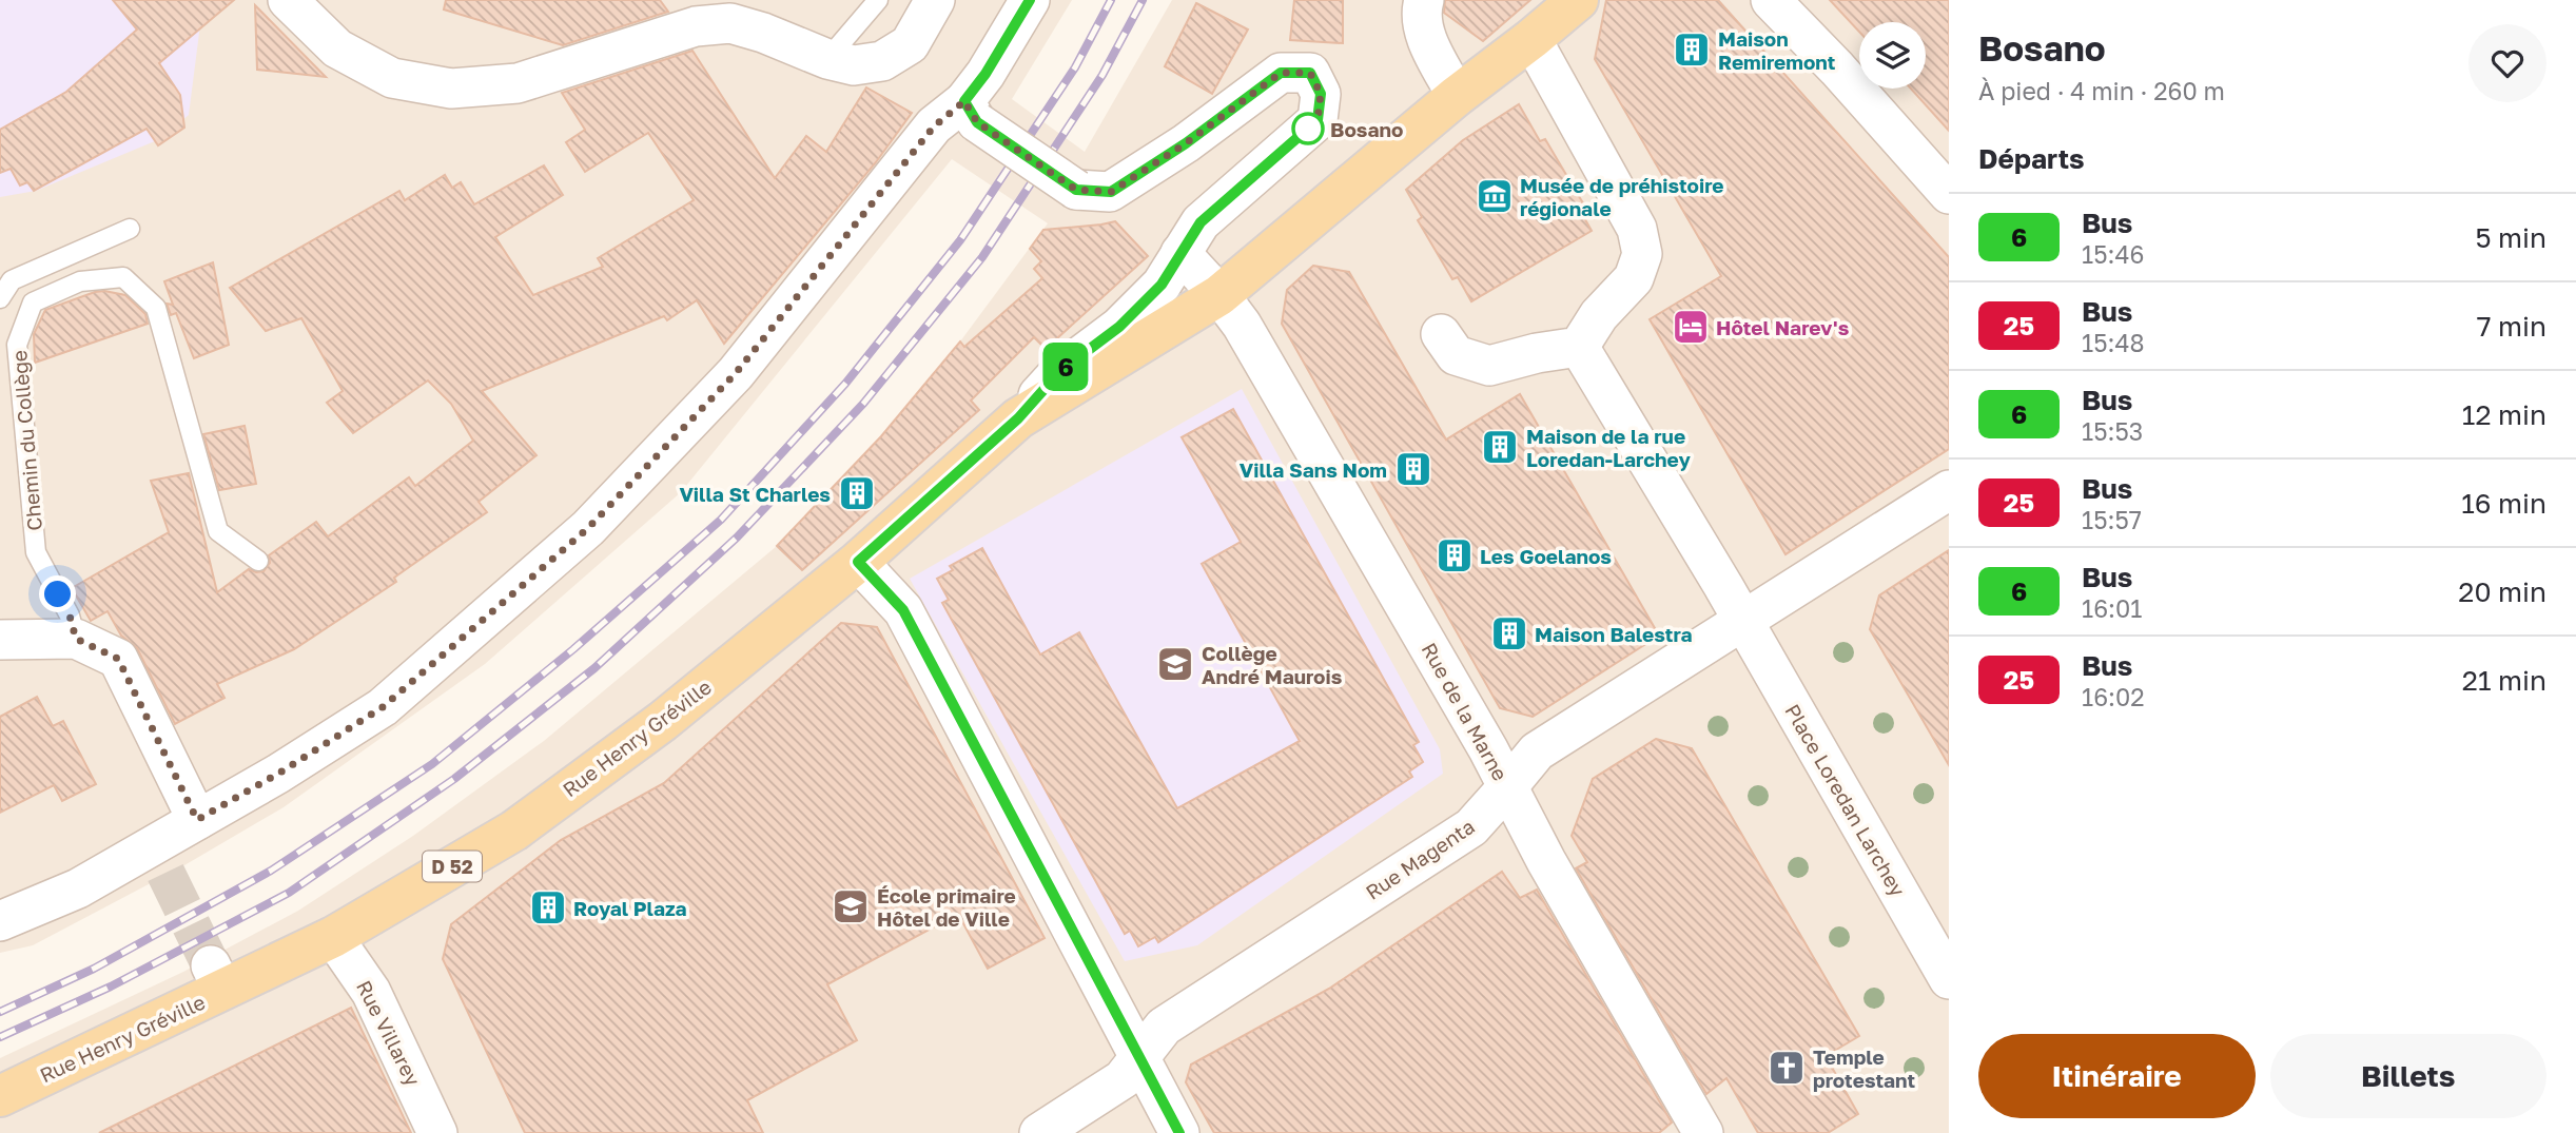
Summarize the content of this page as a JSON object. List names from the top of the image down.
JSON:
{
  "streets": {
    "main road": ["Rue Henry Gréville", "D 52"],
    "street": [
      "Rue de la Marne",
      "Place Loredan Larchey",
      "Rue Magenta",
      "Rue Villarey"
    ],
    "lane": ["Chemin du Collège"]
  },
  "crossings": [
    ["Rue de la Marne", "Rue Henry Gréville"],
    ["Rue de la Marne", "Rue Magenta"],
    ["Rue de la Marne", "D 52"],
    ["Rue Henry Gréville", "D 52"],
    ["Rue Henry Gréville", "Rue Villarey"],
    ["Place Loredan Larchey", "Rue Magenta"]
  ],
  "places": {
    "building": [
      "Maison Remiremont",
      "Maison de la rue Loredan-Larchey",
      "Villa Sans Nom",
      "Villa St Charles",
      "Les Goelanos",
      "Maison Balestra",
      "Royal Plaza"
    ],
    "other": ["Bosano"],
    "museum": ["Musée de préhistoire régionale"],
    "hotel": ["Hôtel Narev's"],
    "school or university": ["Collège André Maurois", "École primaire Hôtel de Ville"],
    "church": ["Temple protestant"]
  },
  "lines": ["bus line 6"],
  "page": {
    "on_map": "6",
    "heading": [
      ["Bosano", "À pied · 4 min · 260 m"],
      "Départs"
    ],
    "list": [
      {
        "mark": "6",
        "name": "Bus",
        "note": "15:46",
        "value": "5 min"
      },
      {
        "mark": "25",
        "name": "Bus",
        "note": "15:48",
        "value": "7 min"
      },
      {
        "mark": "6",
        "name": "Bus",
        "note": "15:53",
        "value": "12 min"
      },
      {
        "mark": "25",
        "name": "Bus",
        "note": "15:57",
        "value": "16 min"
      },
      {
        "mark": "6",
        "name": "Bus",
        "note": "16:01",
        "value": "20 min"
      },
      {
        "mark": "25",
        "name": "Bus",
        "note": "16:02",
        "value": "21 min"
      }
    ],
    "buttons": ["Itinéraire", "Billets"]
  }
}
